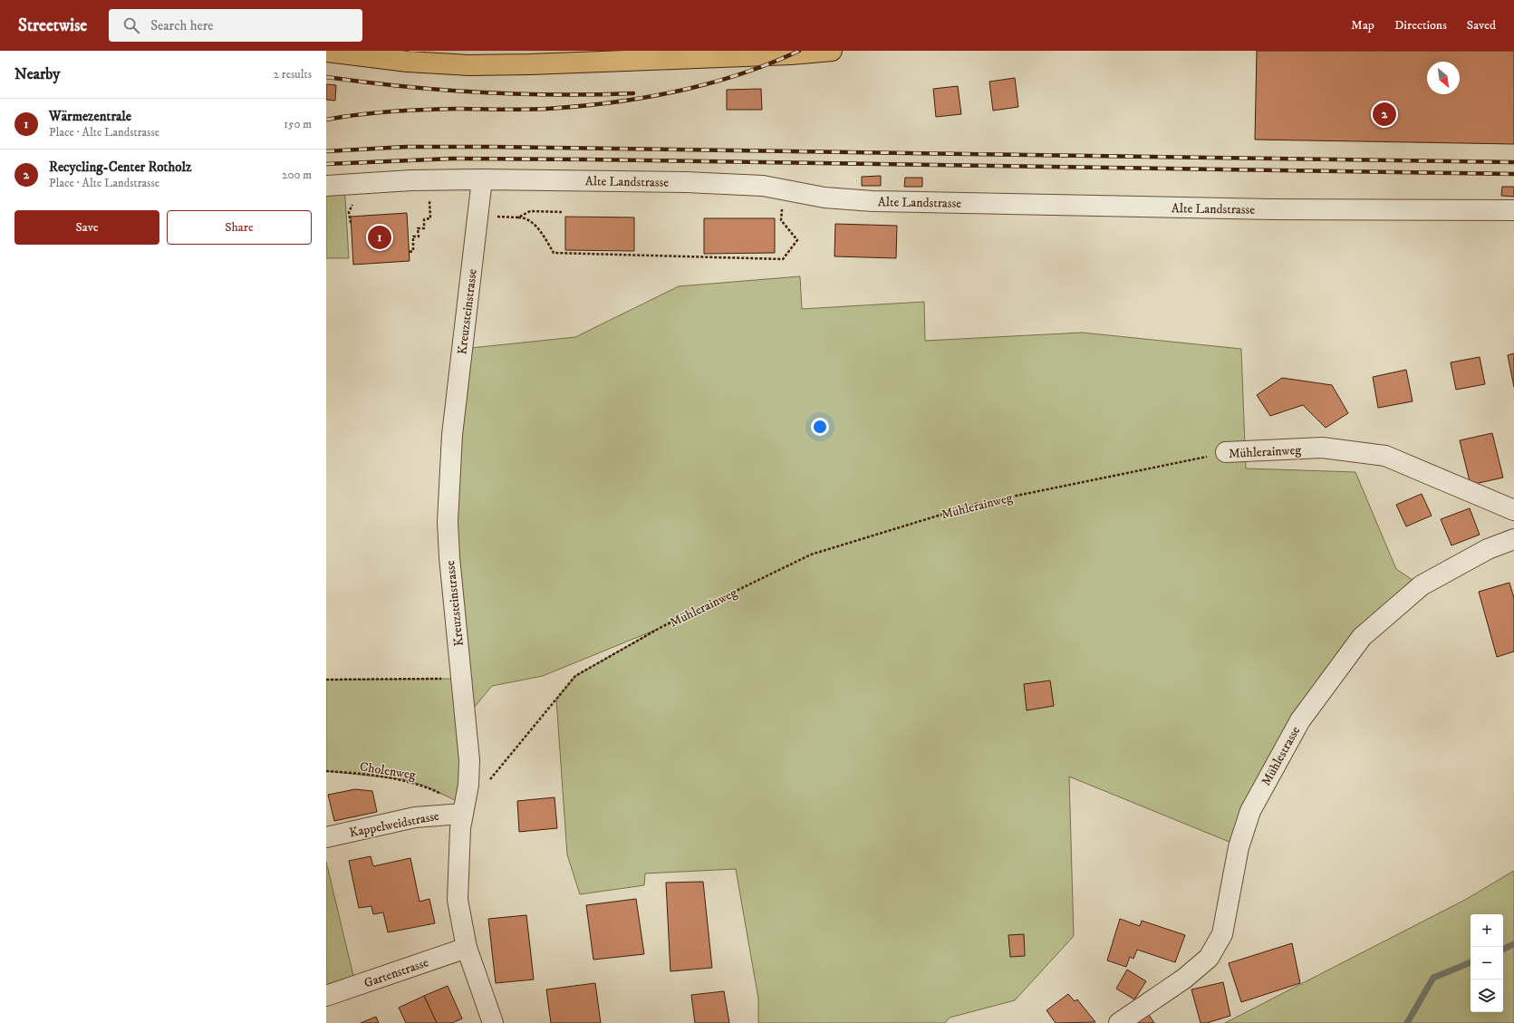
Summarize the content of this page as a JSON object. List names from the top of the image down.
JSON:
{
  "streets": {
    "street": [
      "Alte Landstrasse",
      "Kreuzsteinstrasse",
      "Mühlerainweg",
      "Mühlestrasse",
      "Kappelweidstrasse",
      "Gartenstrasse"
    ],
    "path": ["Cholenweg"]
  },
  "crossings": [
    ["Alte Landstrasse", "Kreuzsteinstrasse"],
    ["Kreuzsteinstrasse", "Cholenweg"],
    ["Kreuzsteinstrasse", "Kappelweidstrasse"],
    ["Kreuzsteinstrasse", "Gartenstrasse"],
    ["Cholenweg", "Kappelweidstrasse"]
  ],
  "north": "bottom right",
  "page": {
    "header": "Streetwise",
    "search": "Search here",
    "nav": ["Map", "Directions", "Saved"],
    "heading": ["Nearby", "2 results"],
    "list": [
      {
        "mark": "1",
        "name": "Wärmezentrale",
        "note": "Place · Alte Landstrasse",
        "value": "150 m"
      },
      {
        "mark": "2",
        "name": "Recycling-Center Rotholz",
        "note": "Place · Alte Landstrasse",
        "value": "200 m"
      }
    ],
    "pins": ["2", "1"],
    "buttons": ["Save", "Share"],
    "map_buttons": ["+", "−"]
  }
}
